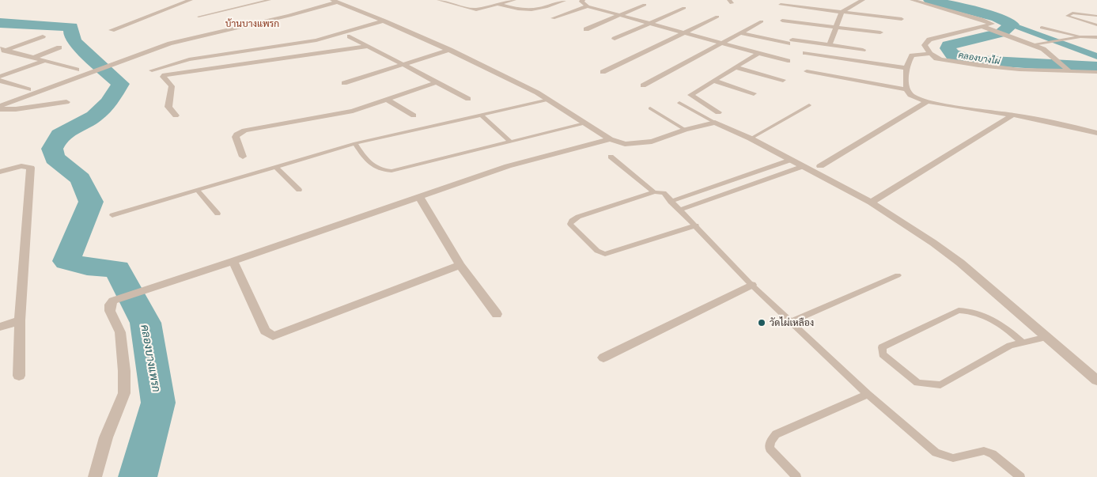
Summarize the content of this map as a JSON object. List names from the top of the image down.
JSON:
{
  "districts": ["บ้านบางแพรก"],
  "water": ["คลองบางไผ่", "คลองบางแพรก"],
  "places": ["วัดไผ่เหลือง"]
}
